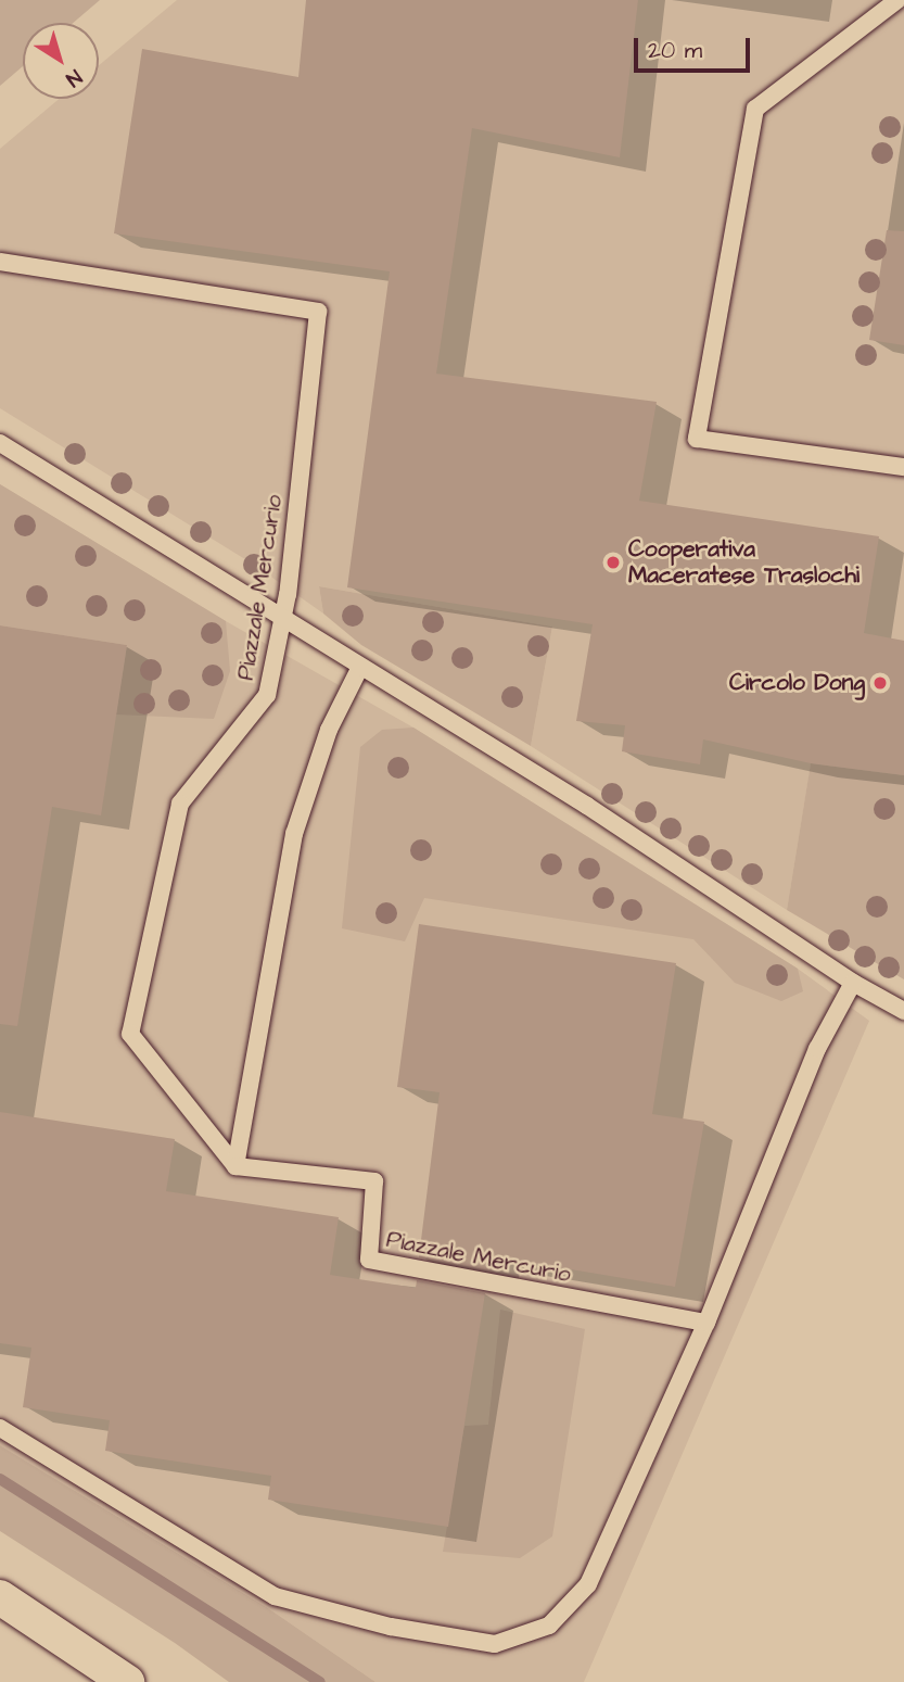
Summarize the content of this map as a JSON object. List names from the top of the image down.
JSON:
{
  "streets": {
    "lane": ["Piazzale Mercurio"]
  },
  "places": ["Cooperativa Maceratese Traslochi", "Circolo Dong"],
  "scale_bar": "20 m",
  "north": "bottom right"
}
